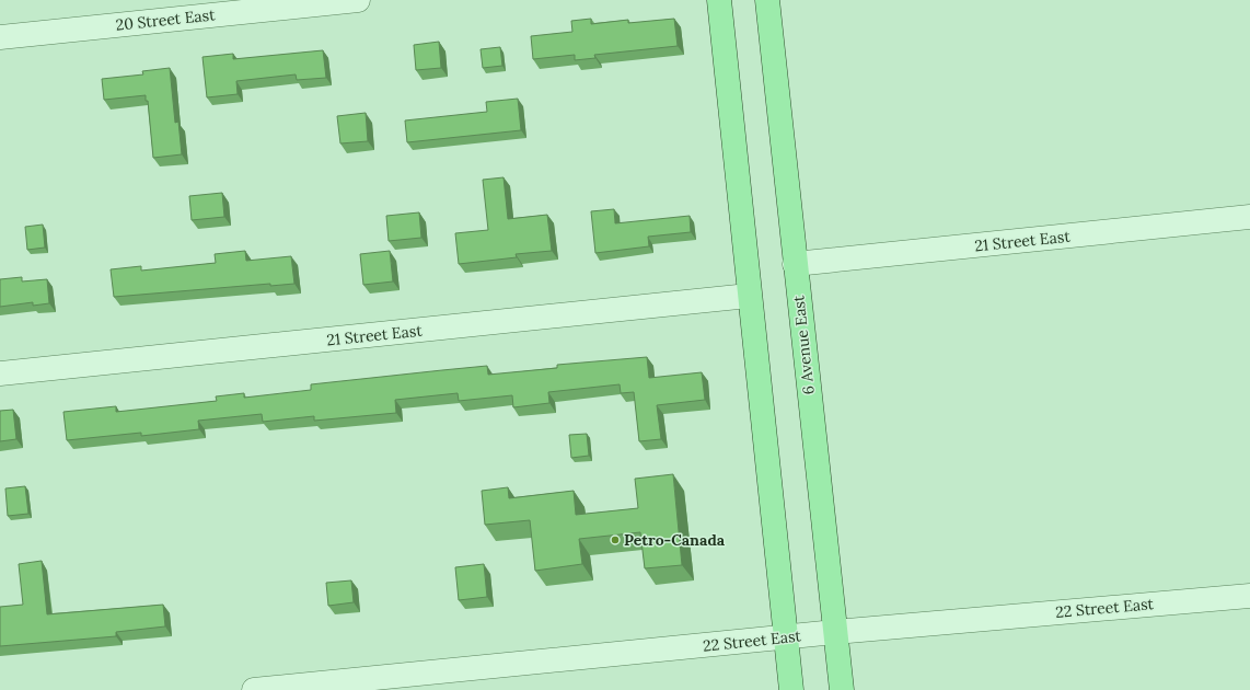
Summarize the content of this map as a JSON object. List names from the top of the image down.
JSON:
{
  "streets": {
    "main road": ["6 Avenue East"],
    "street": ["20 Street East", "21 Street East", "22 Street East"]
  },
  "crossings": [
    ["21 Street East", "6 Avenue East"],
    ["6 Avenue East", "22 Street East"]
  ],
  "places": ["Petro-Canada"]
}
